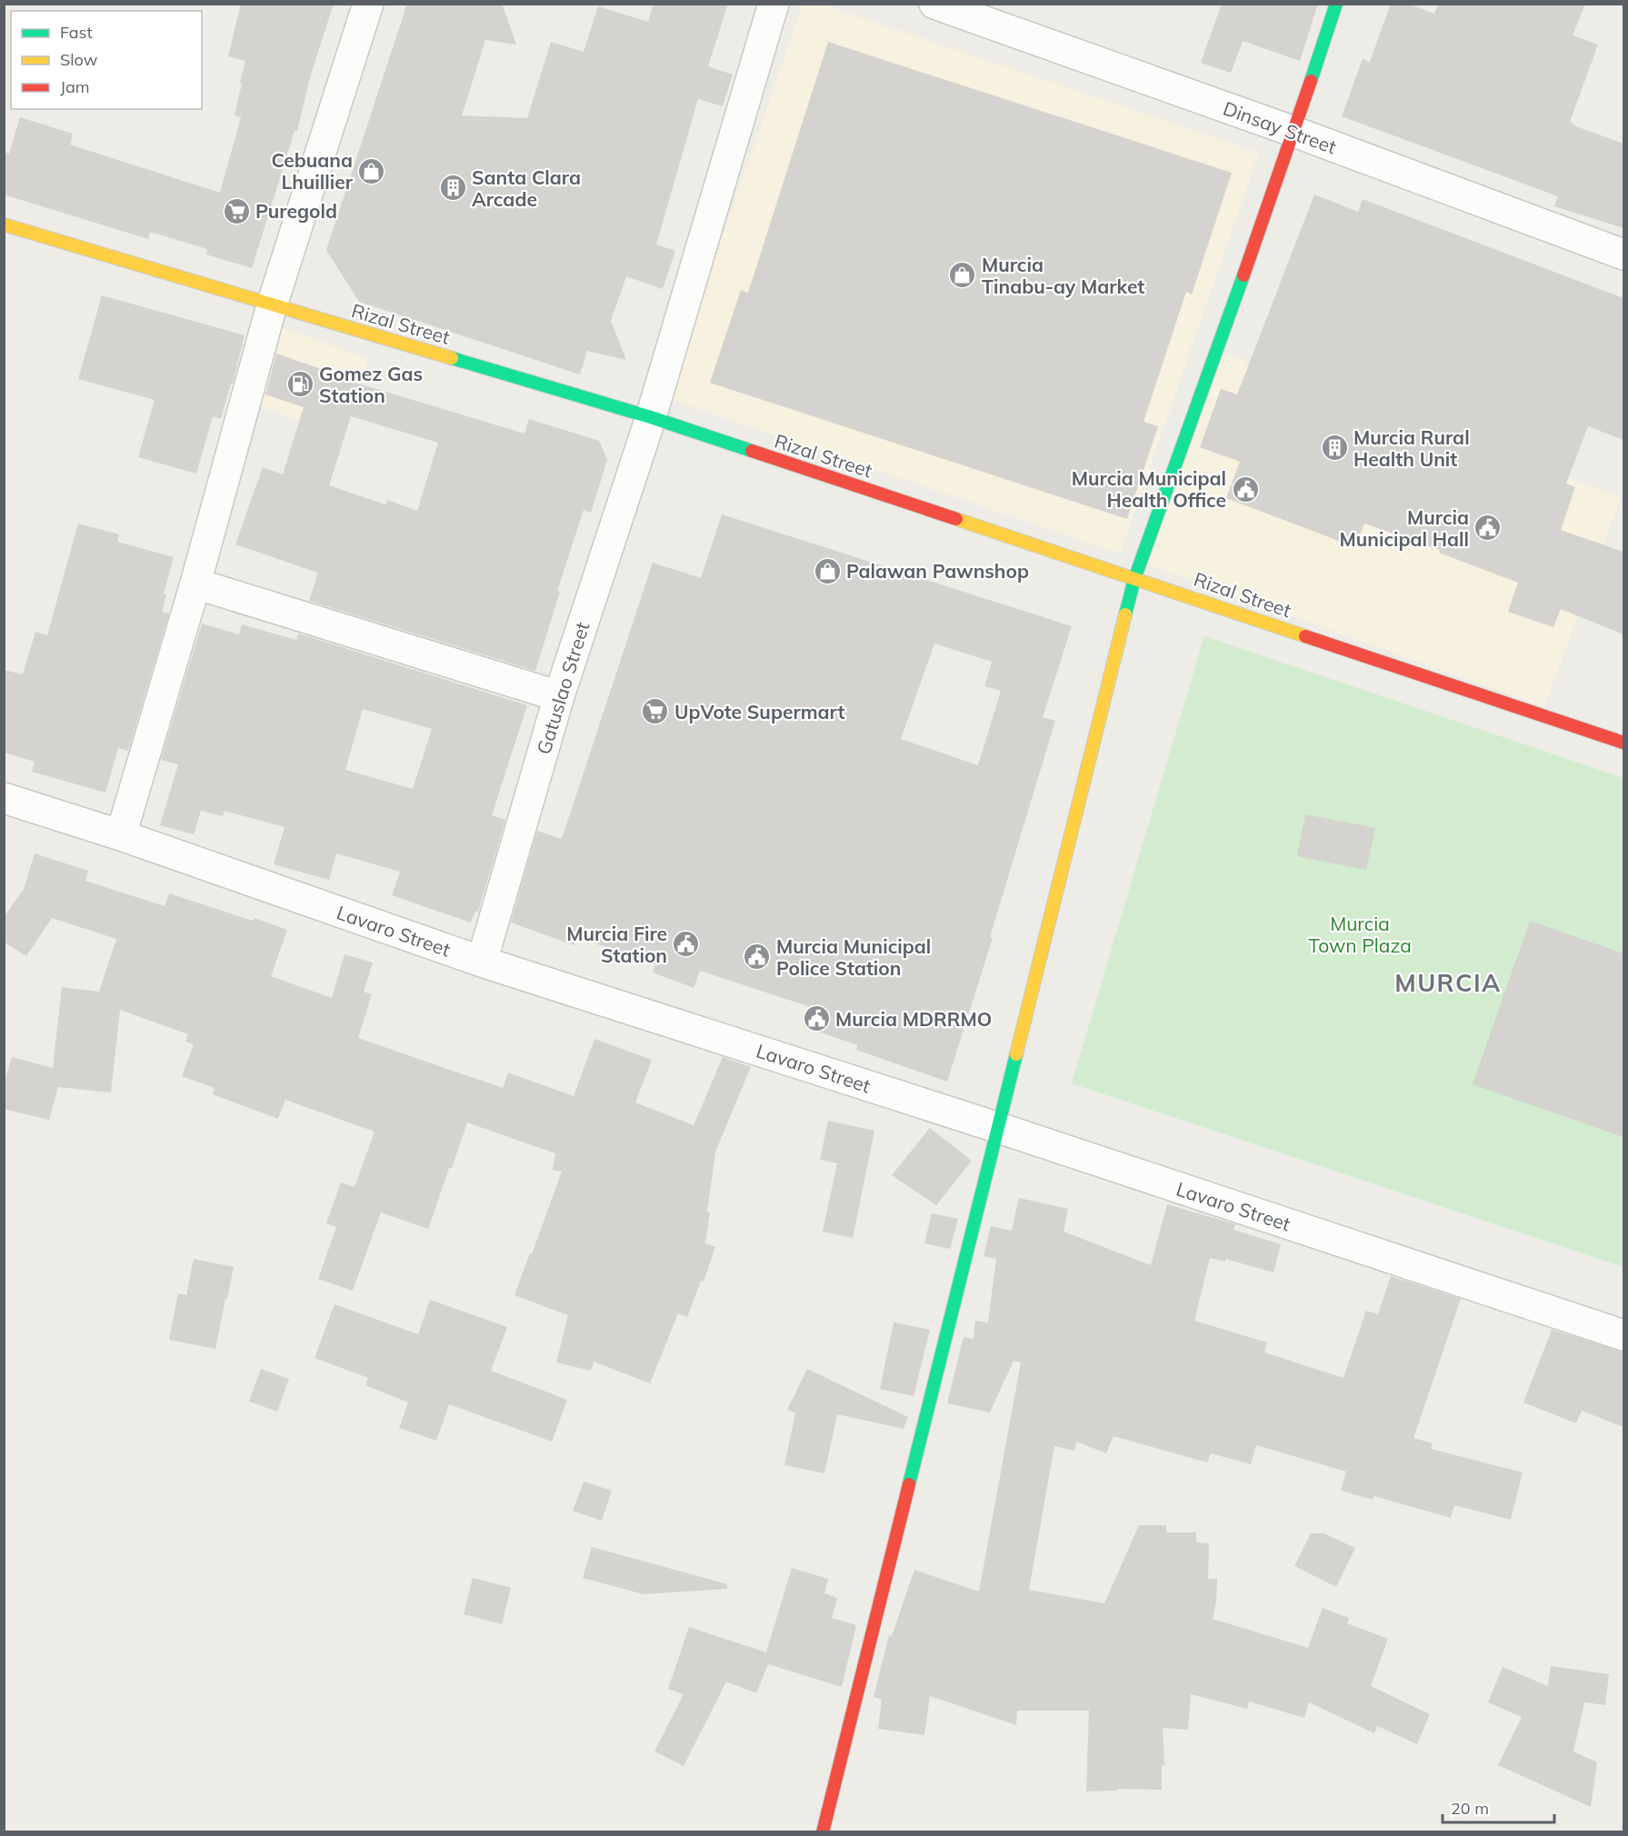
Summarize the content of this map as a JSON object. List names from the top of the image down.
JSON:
{
  "streets": {
    "street": [
      "Dinsay Street",
      "Rizal Street",
      "Gatuslao Street",
      "Lavaro Street"
    ]
  },
  "crossings": [
    ["Rizal Street", "Gatuslao Street"],
    ["Gatuslao Street", "Lavaro Street"]
  ],
  "districts": ["MURCIA"],
  "parks": ["Murcia Town Plaza"],
  "places": {
    "shop": ["Cebuana Lhuillier", "Murcia Tinabu-ay Market", "Palawan Pawnshop"],
    "building": ["Santa Clara Arcade", "Murcia Rural Health Unit"],
    "supermarket": ["Puregold", "UpVote Supermart"],
    "fuel station": ["Gomez Gas Station"],
    "public building": [
      "Murcia Municipal Health Office",
      "Murcia Municipal Hall",
      "Murcia Fire Station",
      "Murcia Municipal Police Station",
      "Murcia MDRRMO"
    ]
  },
  "legend": ["Fast", "Slow", "Jam"],
  "scale_bar": "20 m"
}
